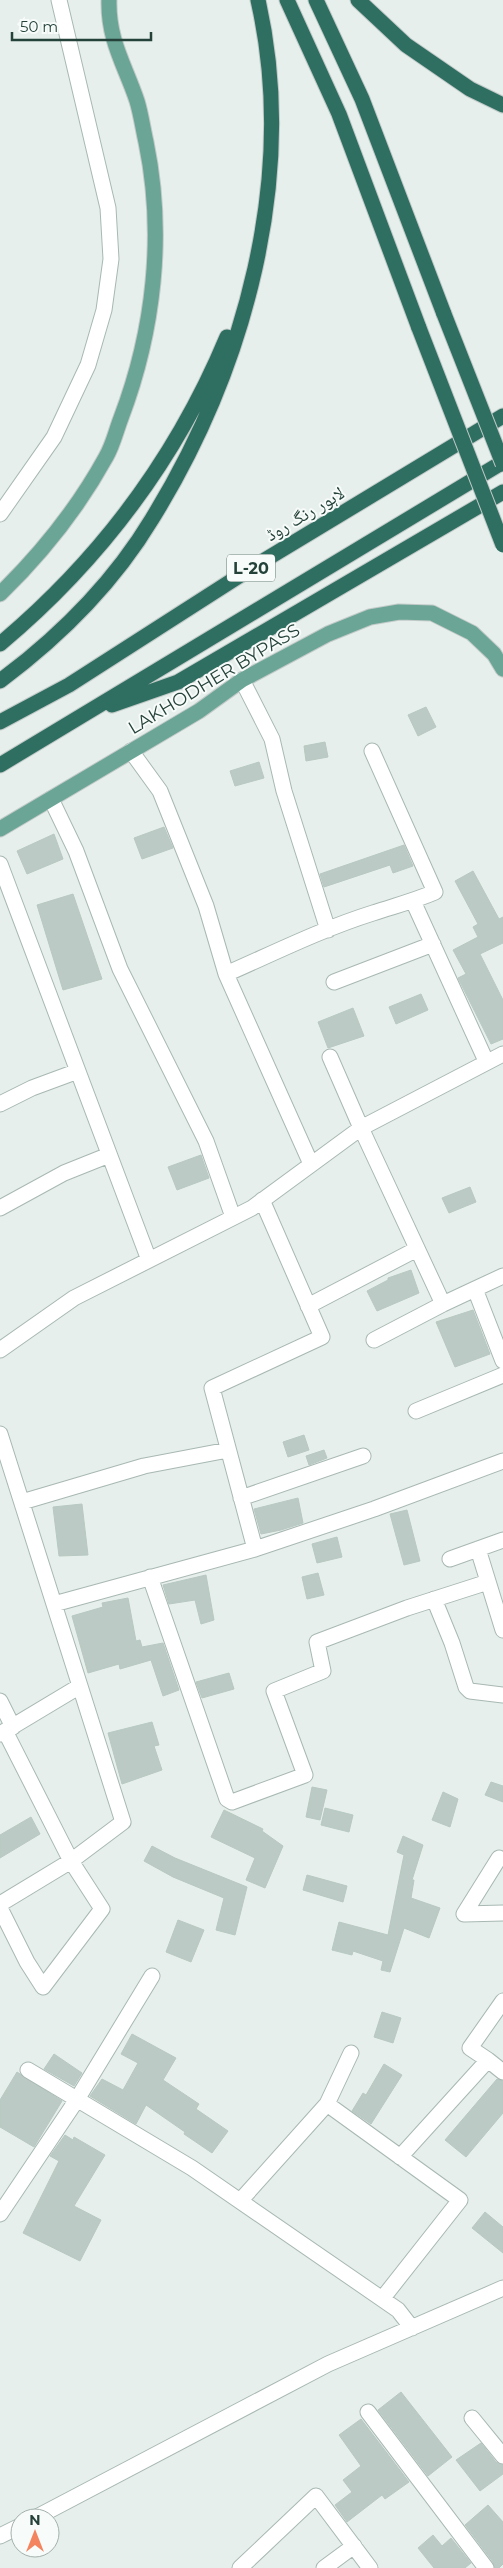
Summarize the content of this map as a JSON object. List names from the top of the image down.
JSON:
{
  "streets": {
    "highway": ["لاہور رنگ روڈ", "L-20"],
    "main road": ["LAKHODHER BYPASS"]
  },
  "scale_bar": "50 m",
  "north": "top"
}
